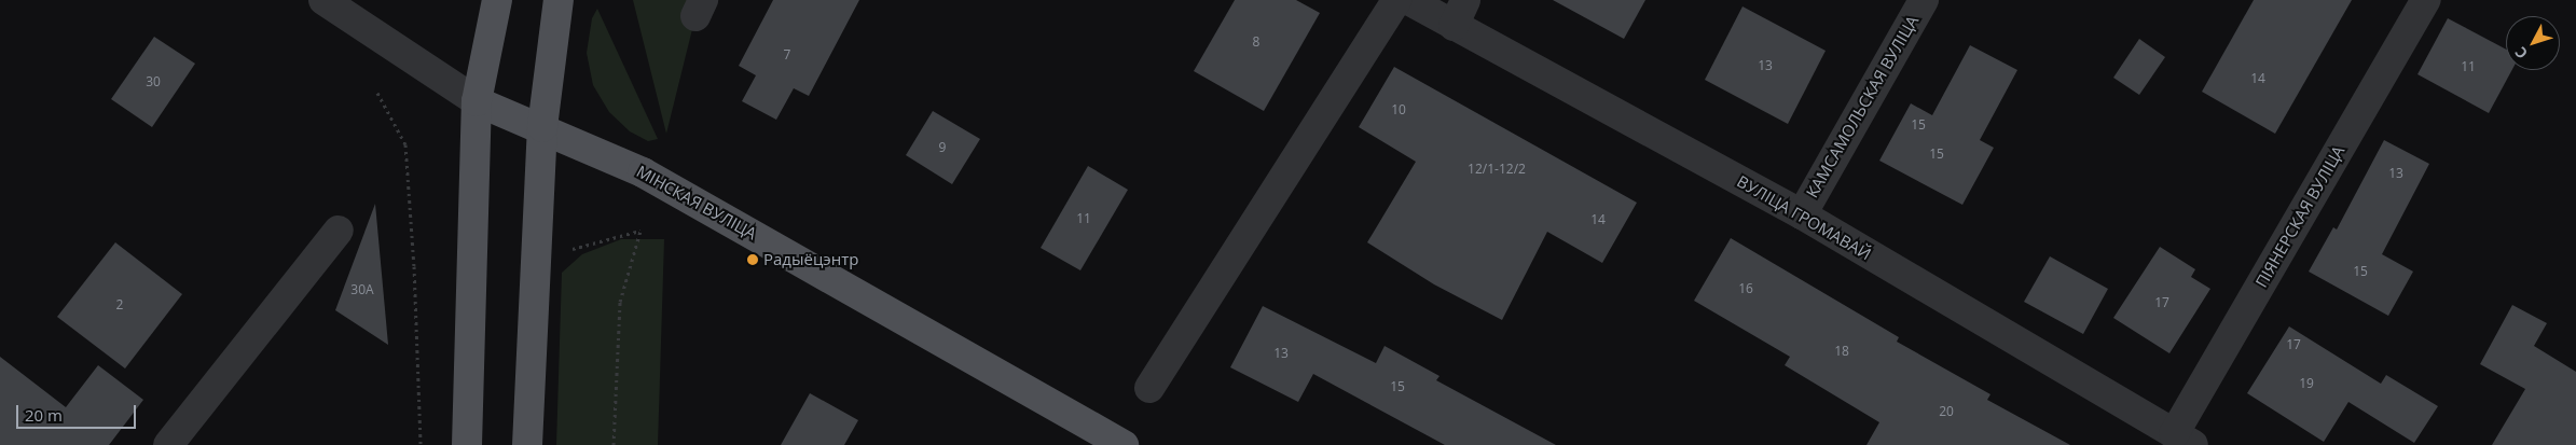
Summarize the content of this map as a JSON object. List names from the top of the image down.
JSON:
{
  "streets": {
    "main road": ["МІНСКАЯ ВУЛІЦА"],
    "street": ["КАМСАМОЛЬСКАЯ ВУЛІЦА", "ПІЯНЕРСКАЯ ВУЛІЦА", "ВУЛІЦА ГРОМАВАЙ"]
  },
  "crossings": [
    ["КАМСАМОЛЬСКАЯ ВУЛІЦА", "ВУЛІЦА ГРОМАВАЙ"],
    ["ПІЯНЕРСКАЯ ВУЛІЦА", "ВУЛІЦА ГРОМАВАЙ"]
  ],
  "places": ["Радыёцэнтр"],
  "house_numbers": [
    "8",
    "7",
    "13",
    "11",
    "14",
    "30",
    "10",
    "15",
    "9",
    "15",
    "12/1-12/2",
    "13",
    "11",
    "14",
    "15",
    "16",
    "30А",
    "17",
    "2",
    "17",
    "18",
    "13",
    "19",
    "15",
    "20"
  ],
  "scale_bar": "20 m",
  "north": "bottom left"
}
